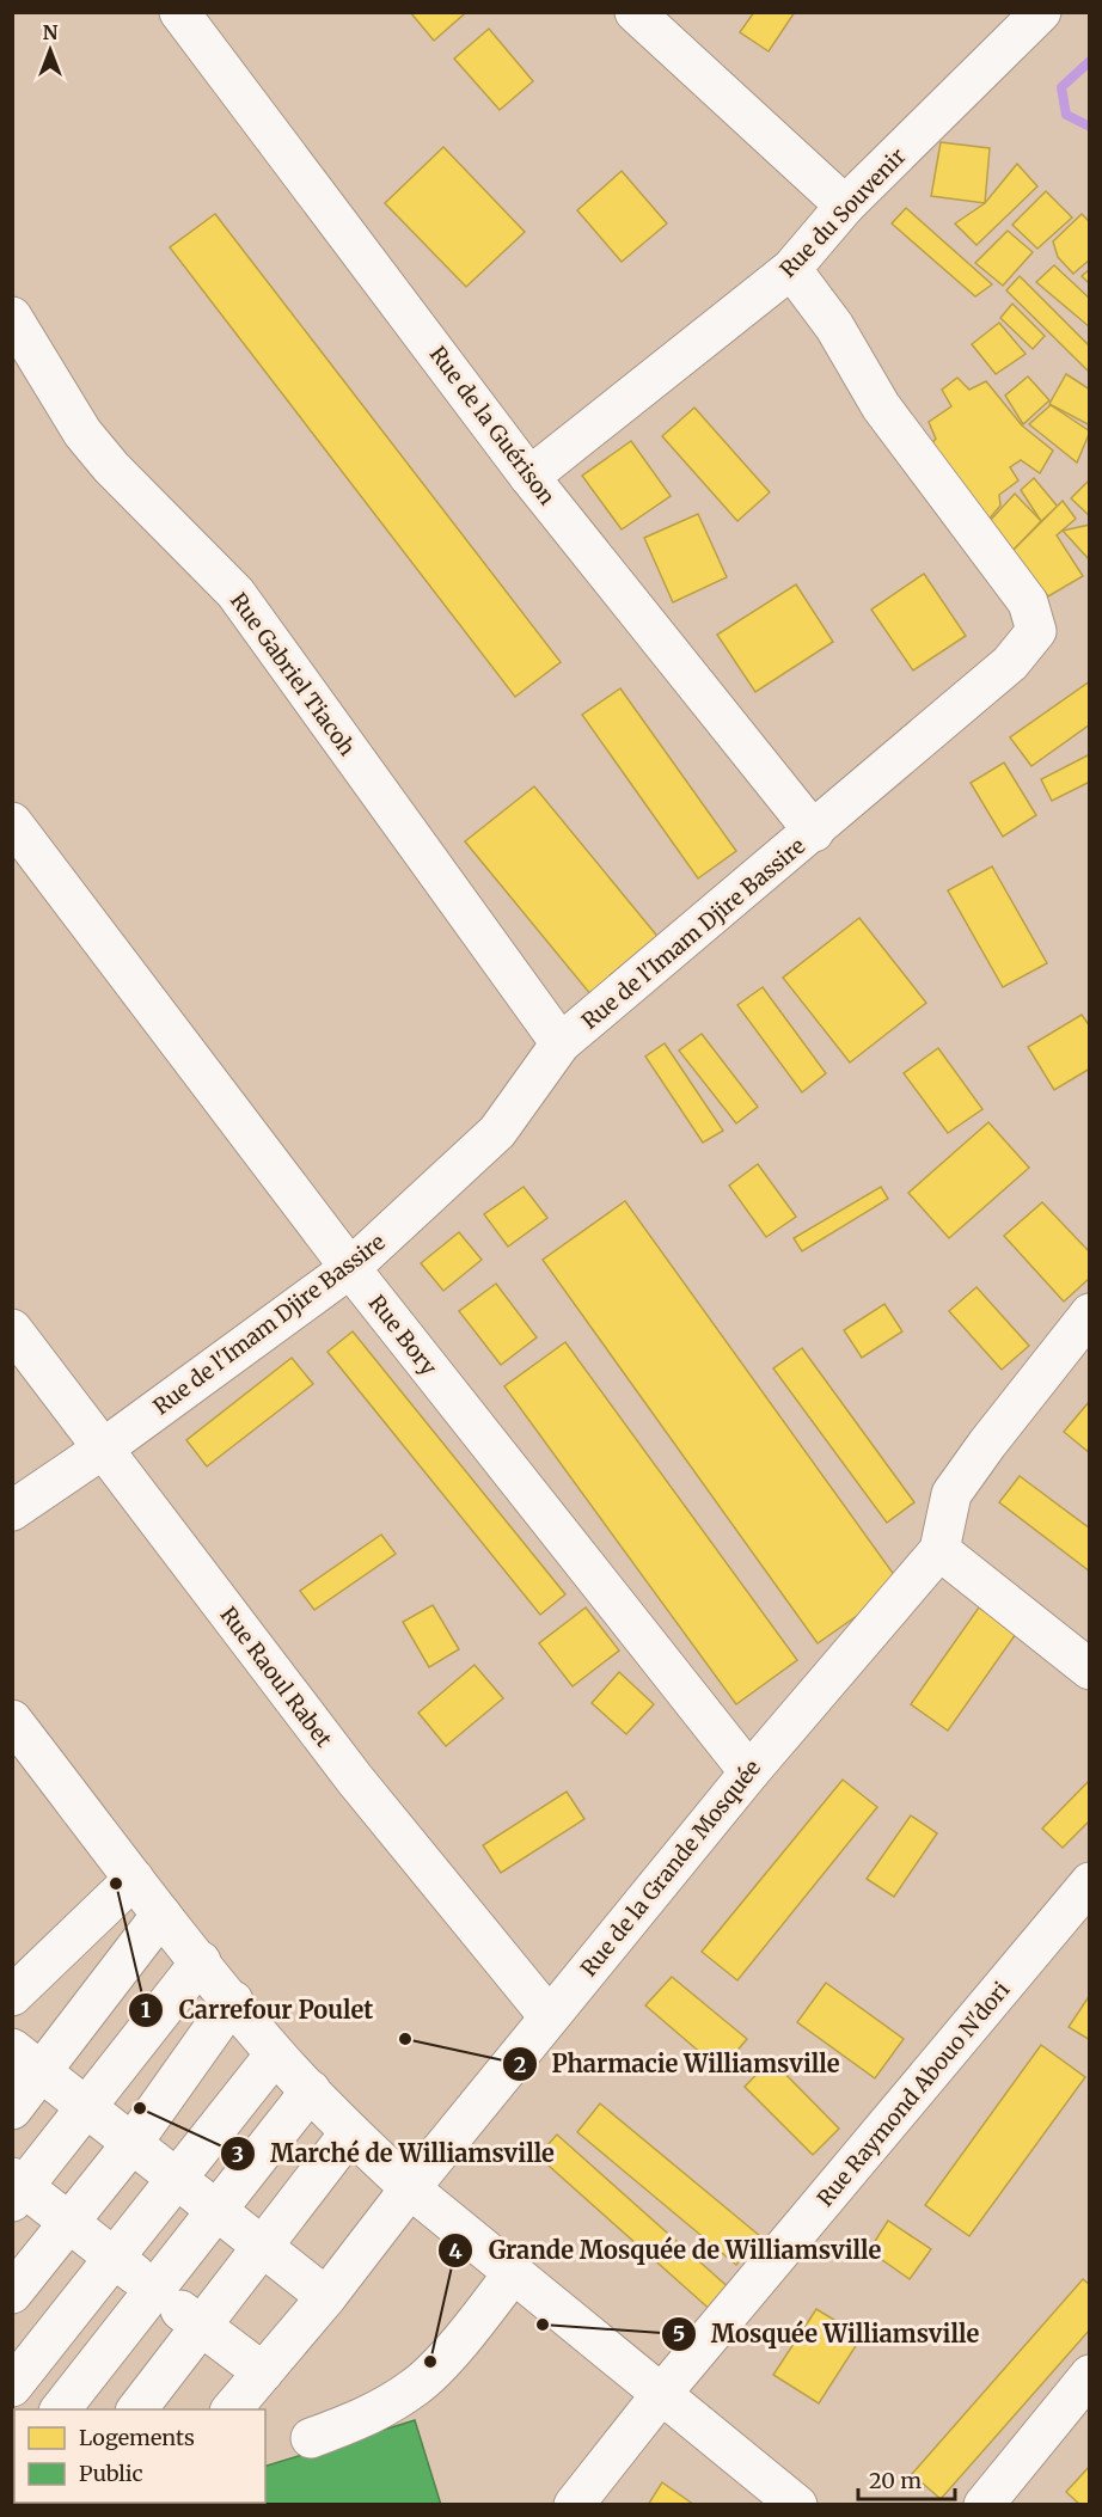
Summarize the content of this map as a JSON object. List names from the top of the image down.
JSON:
{
  "streets": {
    "street": [
      "Rue du Souvenir",
      "Rue de la Guérison",
      "Rue Gabriel Tiacoh",
      "Rue de l'Imam Djire Bassire",
      "Rue Bory",
      "Rue Raoul Rabet",
      "Rue de la Grande Mosquée",
      "Rue Raymond Abouo N'dori"
    ]
  },
  "crossings": [
    ["Rue du Souvenir", "Rue de la Guérison"],
    ["Rue du Souvenir", "Rue de l'Imam Djire Bassire"],
    ["Rue de la Guérison", "Rue de l'Imam Djire Bassire"],
    ["Rue Gabriel Tiacoh", "Rue de l'Imam Djire Bassire"],
    ["Rue de l'Imam Djire Bassire", "Rue Bory"],
    ["Rue de l'Imam Djire Bassire", "Rue Raoul Rabet"],
    ["Rue Bory", "Rue de la Grande Mosquée"],
    ["Rue Raoul Rabet", "Rue de la Grande Mosquée"]
  ],
  "places": [
    "Carrefour Poulet",
    "Pharmacie Williamsville",
    "Marché de Williamsville",
    "Mosquée Williamsville",
    "Grande Mosquée de Williamsville"
  ],
  "legend": ["Logements", "Public"],
  "scale_bar": "20 m",
  "north": "top"
}
